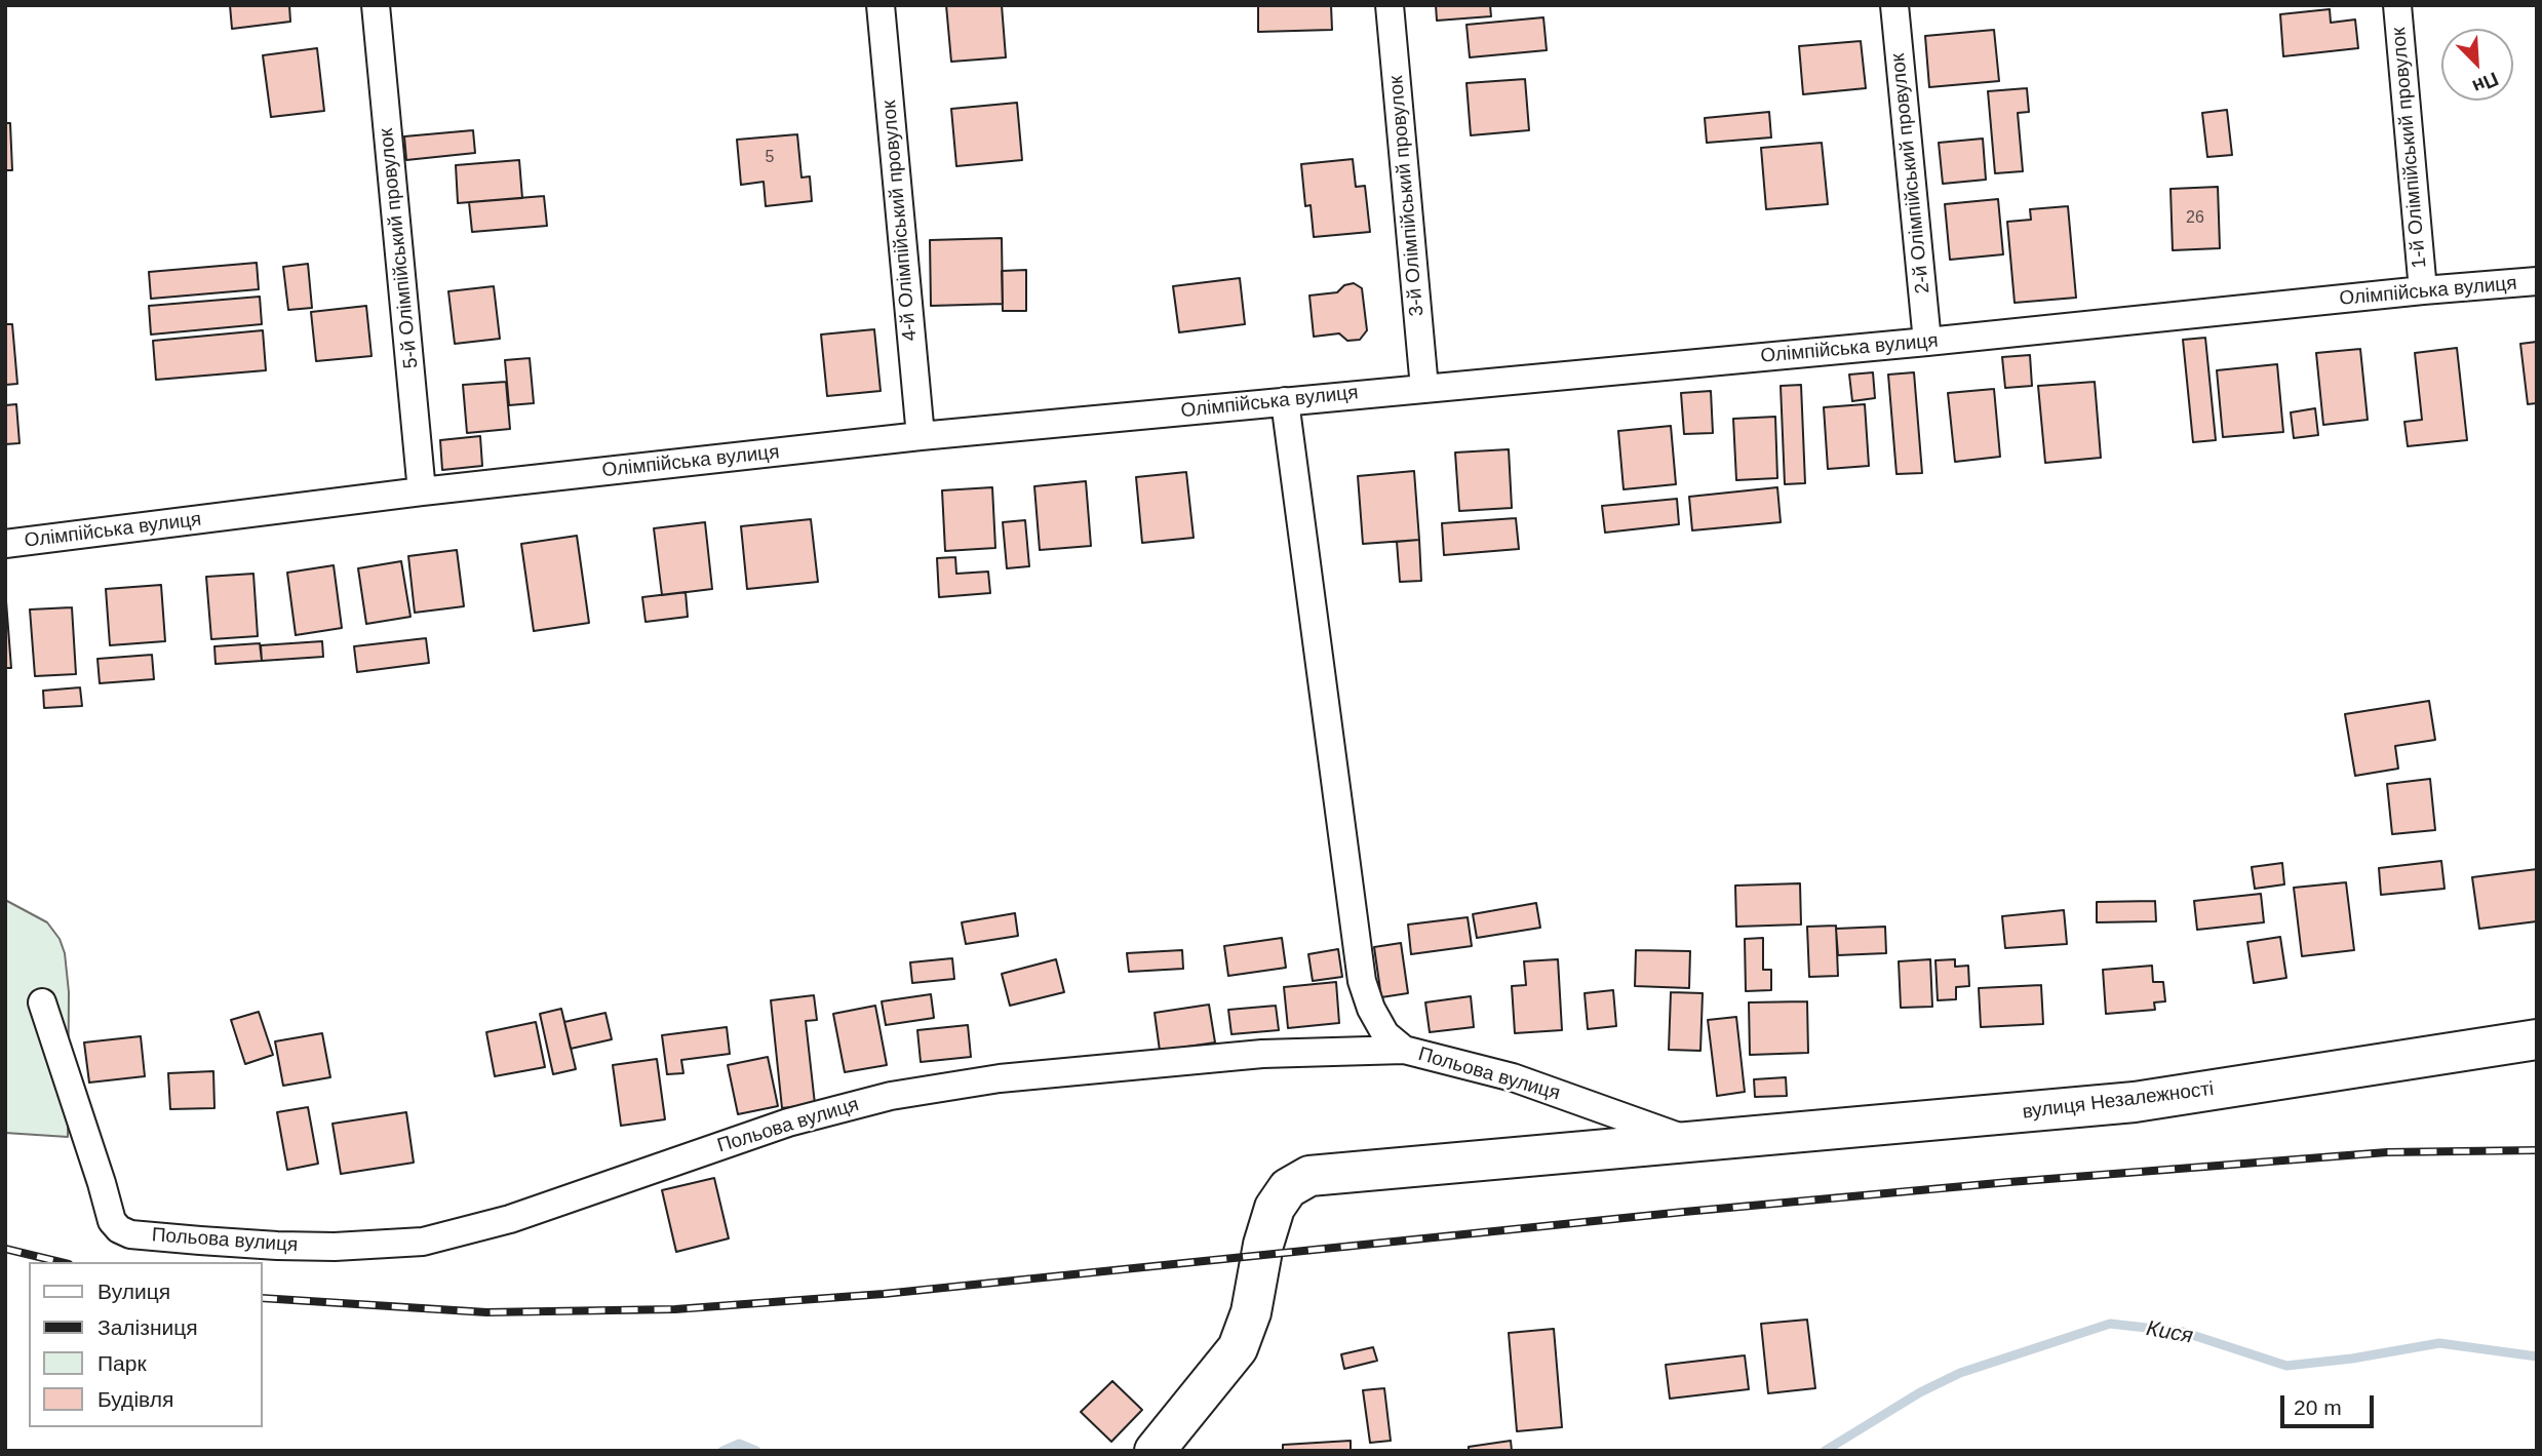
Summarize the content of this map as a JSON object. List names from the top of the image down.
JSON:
{
  "streets": {
    "street": [
      "1-й Олімпійський провулок",
      "2-й Олімпійський провулок",
      "3-й Олімпійський провулок",
      "4-й Олімпійський провулок",
      "5-й Олімпійський провулок",
      "Олімпійська вулиця",
      "Польова вулиця",
      "вулиця Незалежності"
    ]
  },
  "crossings": [
    ["1-й Олімпійський провулок", "Олімпійська вулиця"],
    ["2-й Олімпійський провулок", "Олімпійська вулиця"],
    ["3-й Олімпійський провулок", "Олімпійська вулиця"],
    ["4-й Олімпійський провулок", "Олімпійська вулиця"],
    ["5-й Олімпійський провулок", "Олімпійська вулиця"],
    ["Польова вулиця", "вулиця Незалежності"]
  ],
  "water": ["Кися"],
  "house_numbers": ["5", "26"],
  "legend": [
    "Вулиця",
    "Залізниця",
    "Парк",
    "Будівля"
  ],
  "scale_bar": "20 m",
  "north": "bottom right"
}
